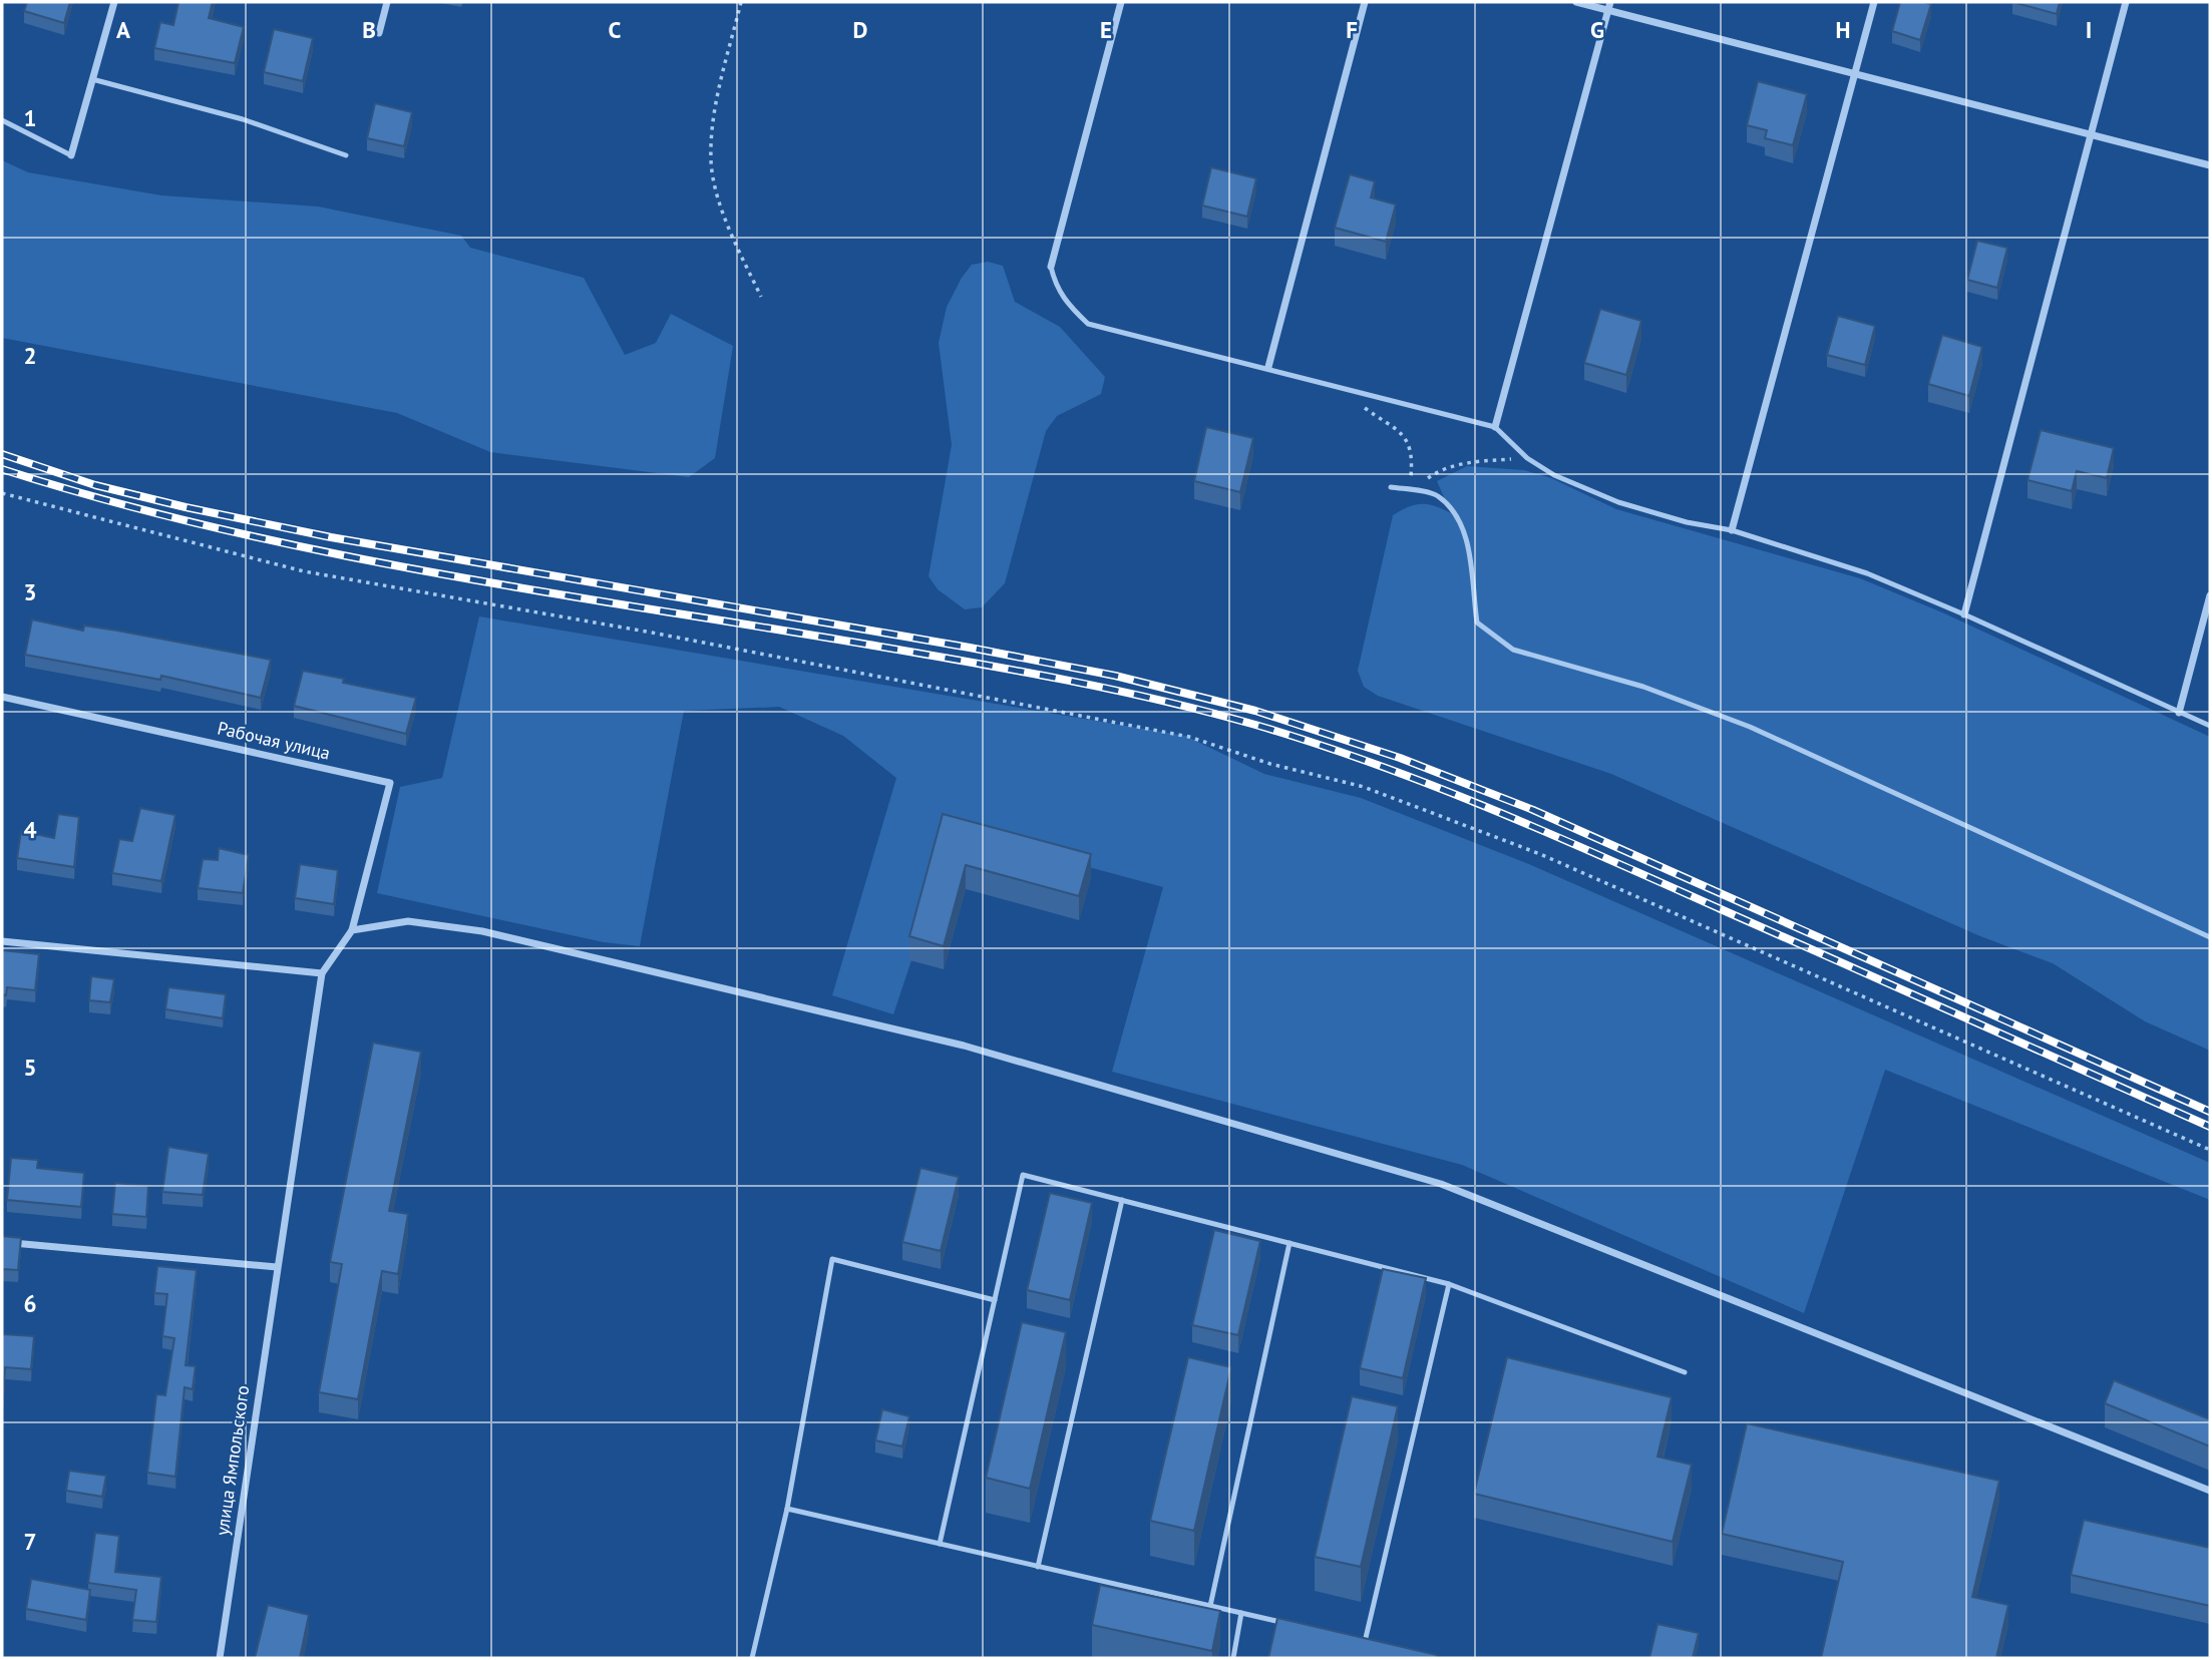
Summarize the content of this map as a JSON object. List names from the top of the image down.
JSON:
{
  "streets": {
    "street": ["Рабочая улица", "улица Ямпольского"]
  },
  "grid": {
    "columns": [
      "A",
      "B",
      "C",
      "D",
      "E",
      "F",
      "G",
      "H",
      "I"
    ],
    "rows": [
      "1",
      "2",
      "3",
      "4",
      "5",
      "6",
      "7"
    ]
  }
}
